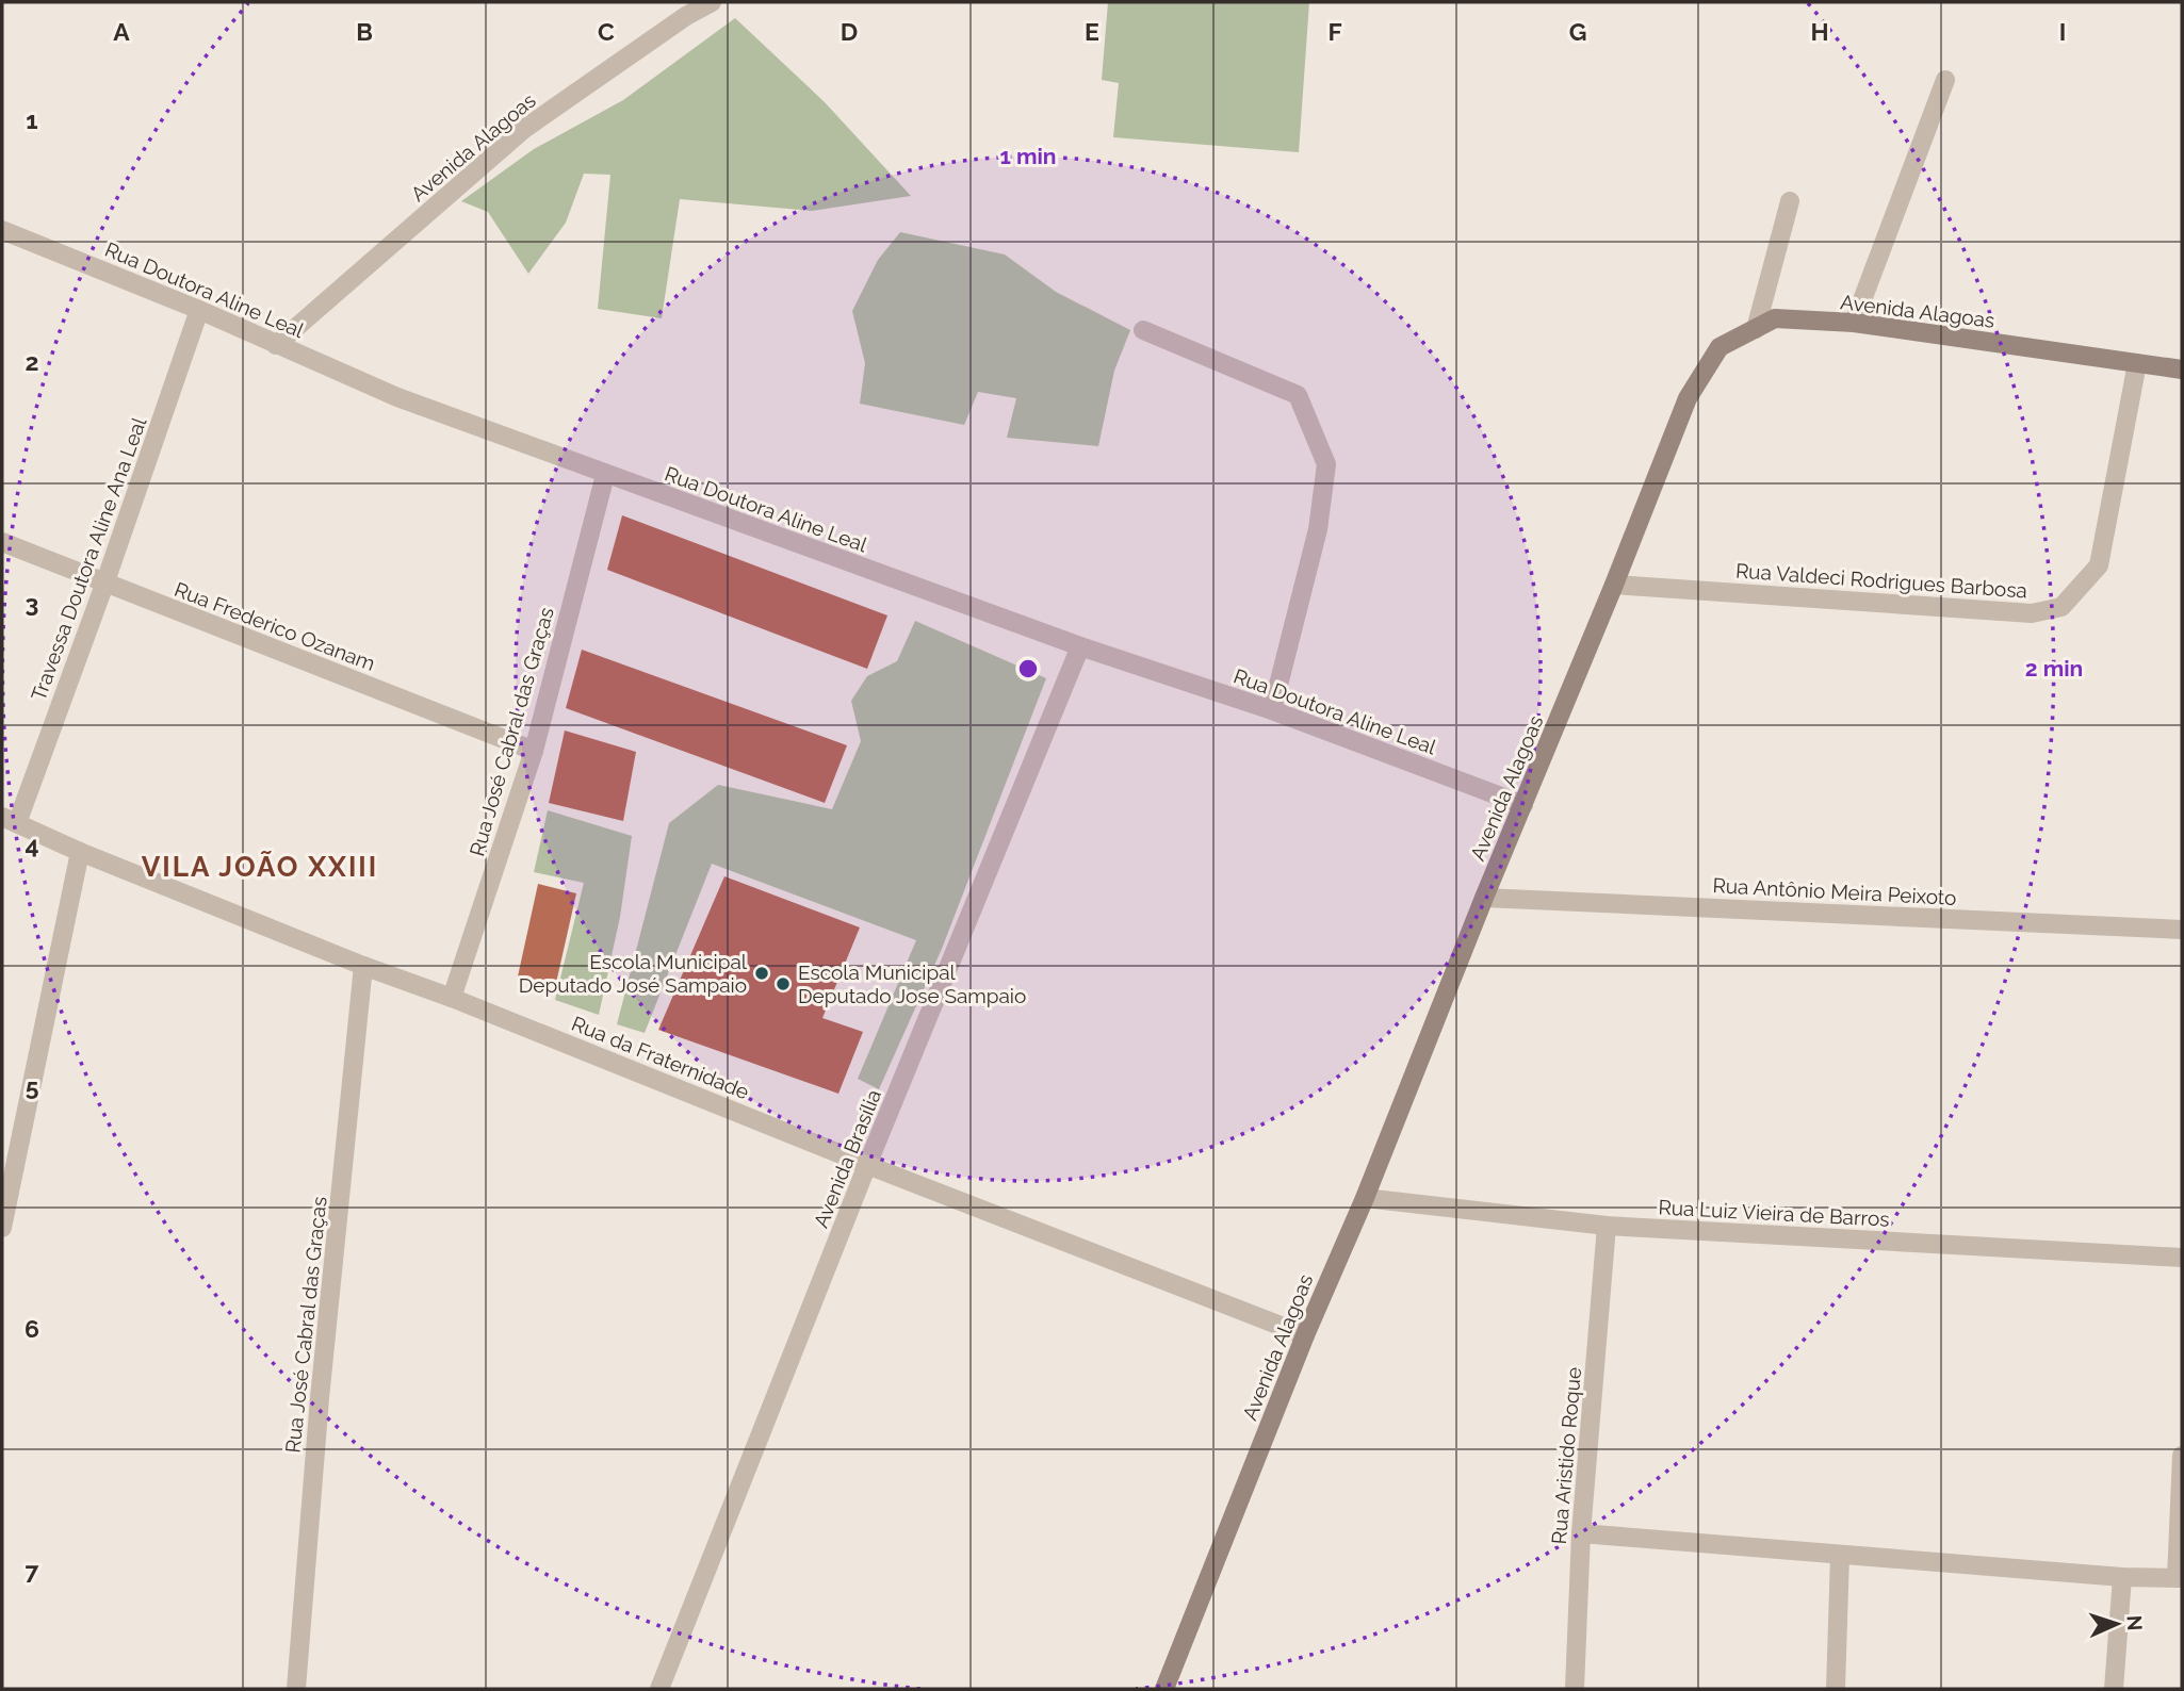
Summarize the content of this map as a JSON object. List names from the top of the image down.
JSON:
{
  "streets": {
    "street": [
      "Avenida Alagoas",
      "Rua Doutora Aline Leal",
      "Travessa Doutora Aline Ana Leal",
      "Rua Valdeci Rodrigues Barbosa",
      "Rua Frederico Ozanam",
      "Rua José Cabral das Graças",
      "Rua Antônio Meira Peixoto",
      "Rua da Fraternidade",
      "Avenida Brasília",
      "Rua Luiz Vieira de Barros",
      "Rua Aristido Roque"
    ]
  },
  "crossings": [
    ["Avenida Alagoas", "Rua Doutora Aline Leal"],
    ["Avenida Alagoas", "Rua Valdeci Rodrigues Barbosa"],
    ["Avenida Alagoas", "Rua Antônio Meira Peixoto"],
    ["Avenida Alagoas", "Rua da Fraternidade"],
    ["Avenida Alagoas", "Rua Luiz Vieira de Barros"],
    ["Rua Doutora Aline Leal", "Travessa Doutora Aline Ana Leal"],
    ["Rua Doutora Aline Leal", "Rua José Cabral das Graças"],
    ["Rua Doutora Aline Leal", "Avenida Brasília"],
    ["Travessa Doutora Aline Ana Leal", "Rua Frederico Ozanam"],
    ["Travessa Doutora Aline Ana Leal", "Rua da Fraternidade"],
    ["Rua Frederico Ozanam", "Rua José Cabral das Graças"],
    ["Rua José Cabral das Graças", "Rua da Fraternidade"],
    ["Rua da Fraternidade", "Avenida Brasília"],
    ["Rua Luiz Vieira de Barros", "Rua Aristido Roque"]
  ],
  "districts": ["VILA JOÃO XXIII"],
  "places": ["Escola Municipal Deputado José Sampaio", "Escola Municipal Deputado Jose Sampaio"],
  "north": "right",
  "grid": {
    "columns": [
      "A",
      "B",
      "C",
      "D",
      "E",
      "F",
      "G",
      "H",
      "I"
    ],
    "rows": [
      "1",
      "2",
      "3",
      "4",
      "5",
      "6",
      "7"
    ]
  },
  "rings": ["1 min", "2 min"]
}
